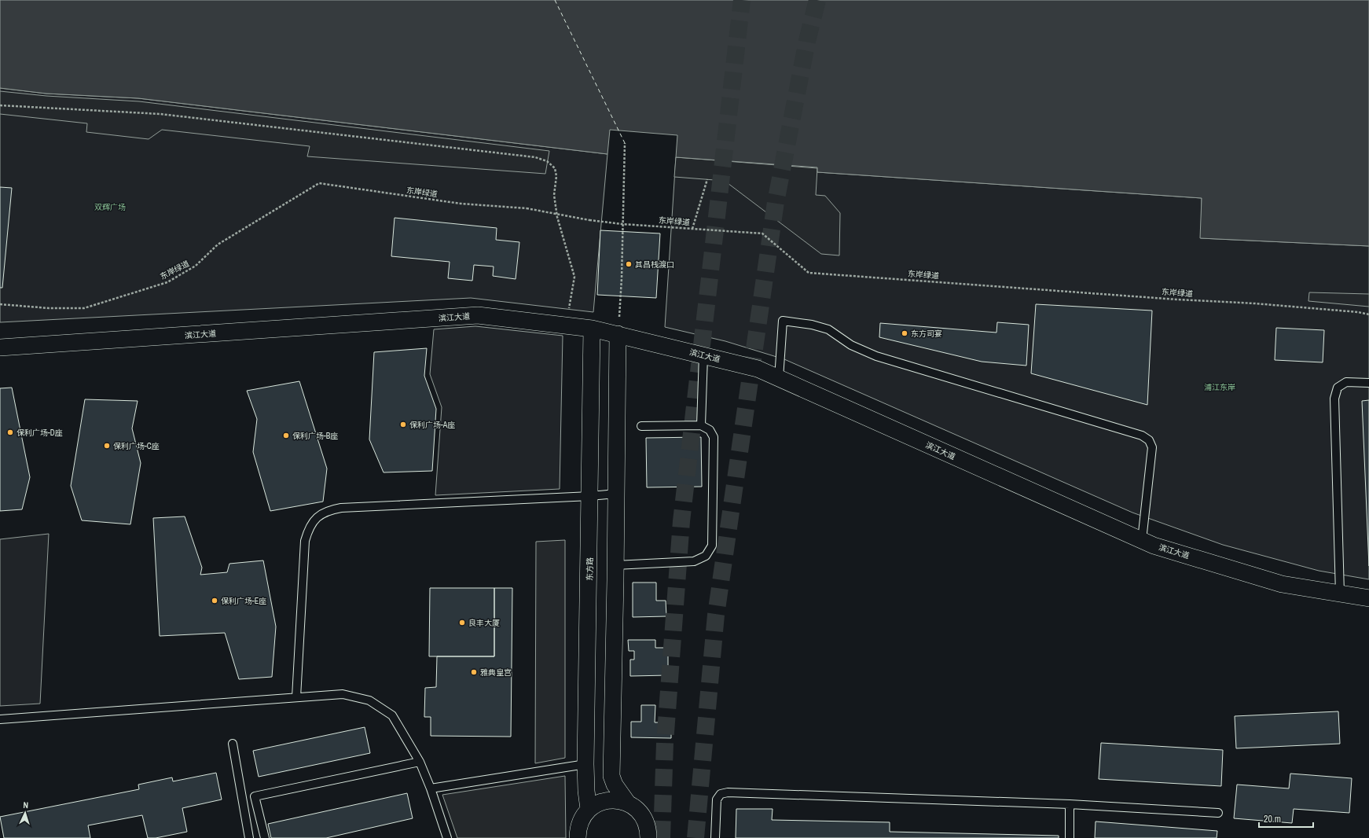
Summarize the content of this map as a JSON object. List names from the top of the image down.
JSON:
{
  "streets": {
    "street": ["滨江大道", "东方路"],
    "path": ["东岸绿道"]
  },
  "crossings": [
    ["滨江大道", "东方路"]
  ],
  "parks": ["双辉广场", "浦江东岸"],
  "places": [
    "其昌栈渡口",
    "东方司宴",
    "保利广场-A座",
    "保利广场-D座",
    "保利广场-B座",
    "保利广场-C座",
    "保利广场-E座",
    "良丰大厦",
    "雅典皇宫"
  ],
  "scale_bar": "20 m",
  "north": "top"
}
